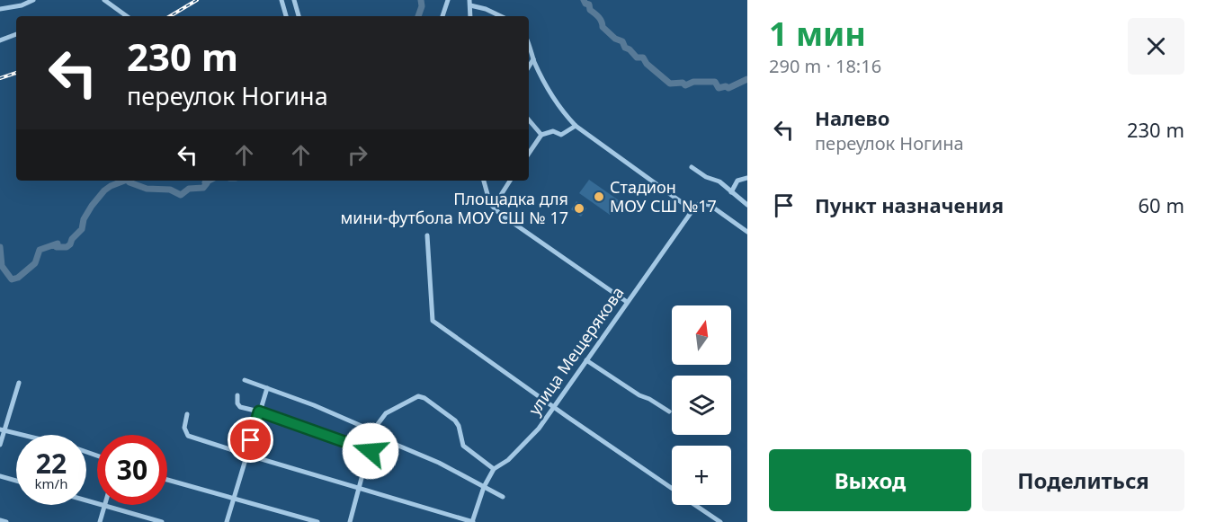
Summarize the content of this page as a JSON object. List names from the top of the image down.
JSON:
{
  "streets": {
    "street": ["улица Мещерякова"]
  },
  "places": ["Стадион МОУ СШ №17", "Площадка для мини-футбола МОУ СШ № 17"],
  "north": "top",
  "page": {
    "heading": ["1 мин", "290 m · 18:16"],
    "turn": ["230 m", "переулок Ногина"],
    "list": [
      {
        "name": "Налево",
        "note": "переулок Ногина",
        "value": "230 m"
      },
      {
        "name": "Пункт назначения",
        "value": "60 m"
      }
    ],
    "map_buttons": "+",
    "speed": "22 km/h",
    "limit": "30",
    "buttons": ["Выход", "Поделиться"]
  }
}
